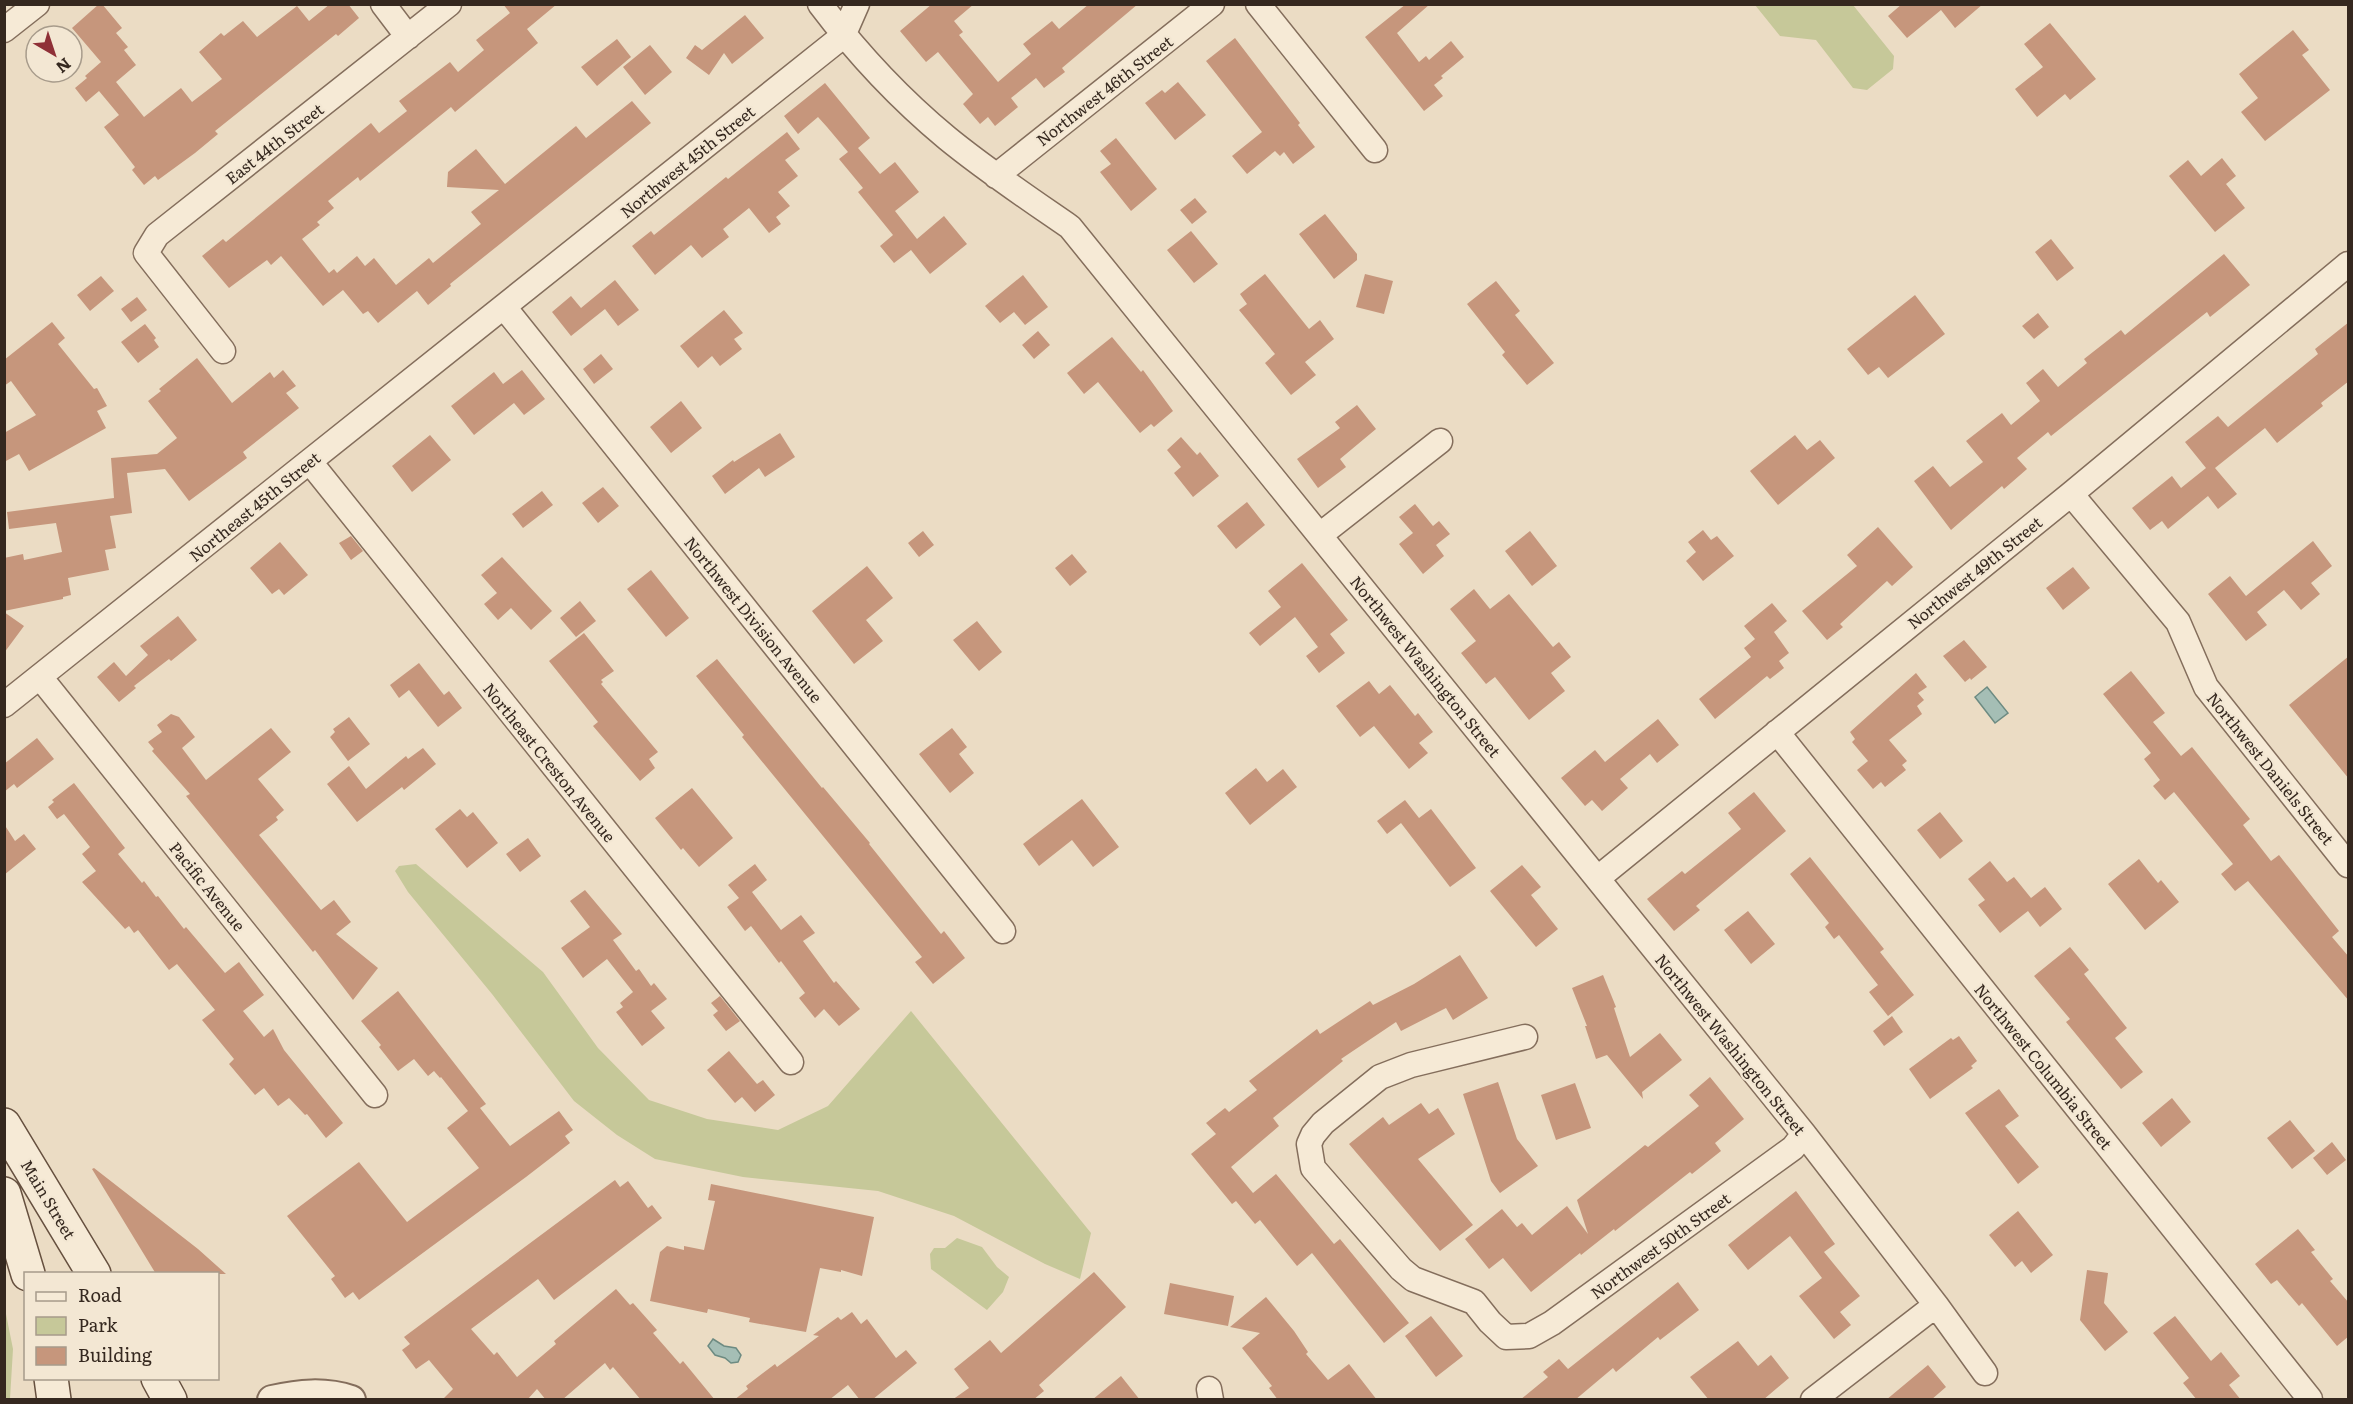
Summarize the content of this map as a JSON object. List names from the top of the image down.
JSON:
{
  "streets": {
    "main road": ["Main Street"],
    "street": [
      "Northwest 46th Street",
      "East 44th Street",
      "Northwest 45th Street",
      "Northeast 45th Street",
      "Northwest 49th Street",
      "Northwest Division Avenue",
      "Northwest Washington Street",
      "Northeast Creston Avenue",
      "Northwest Daniels Street",
      "Pacific Avenue",
      "Northwest Columbia Street",
      "Northwest 50th Street"
    ]
  },
  "crossings": [
    ["Northwest 46th Street", "Northwest Washington Street"],
    ["Northwest 45th Street", "Northeast 45th Street"],
    ["Northwest 45th Street", "Northwest Division Avenue"],
    ["Northwest 45th Street", "Northwest Washington Street"],
    ["Northeast 45th Street", "Northwest Division Avenue"],
    ["Northeast 45th Street", "Northeast Creston Avenue"],
    ["Northeast 45th Street", "Pacific Avenue"],
    ["Northwest 49th Street", "Northwest Washington Street"],
    ["Northwest 49th Street", "Northwest Daniels Street"],
    ["Northwest 49th Street", "Northwest Columbia Street"],
    ["Northwest Washington Street", "Northwest 50th Street"]
  ],
  "legend": ["Road", "Park", "Building"],
  "north": "bottom right"
}
